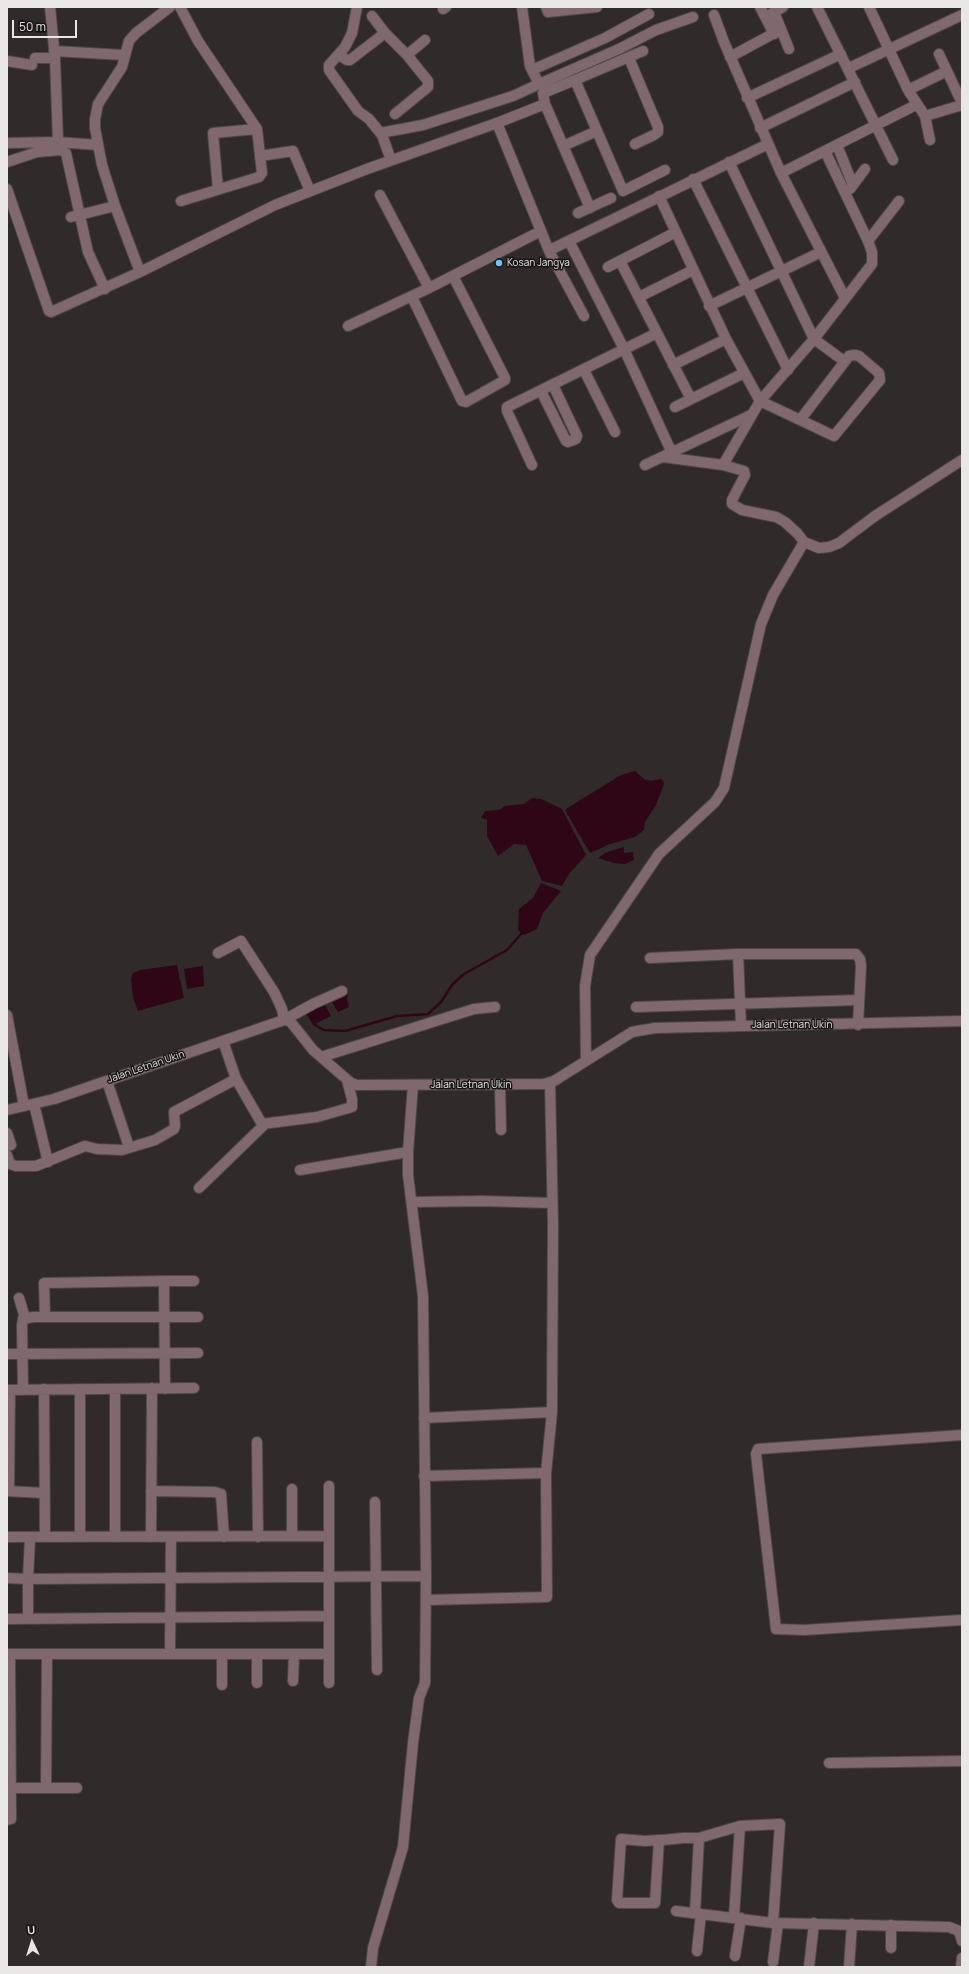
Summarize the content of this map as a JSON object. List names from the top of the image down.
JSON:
{
  "streets": {
    "street": ["Jalan Letnan Ukin"]
  },
  "places": ["Kosan Jangya"],
  "scale_bar": "50 m",
  "north": "top"
}
